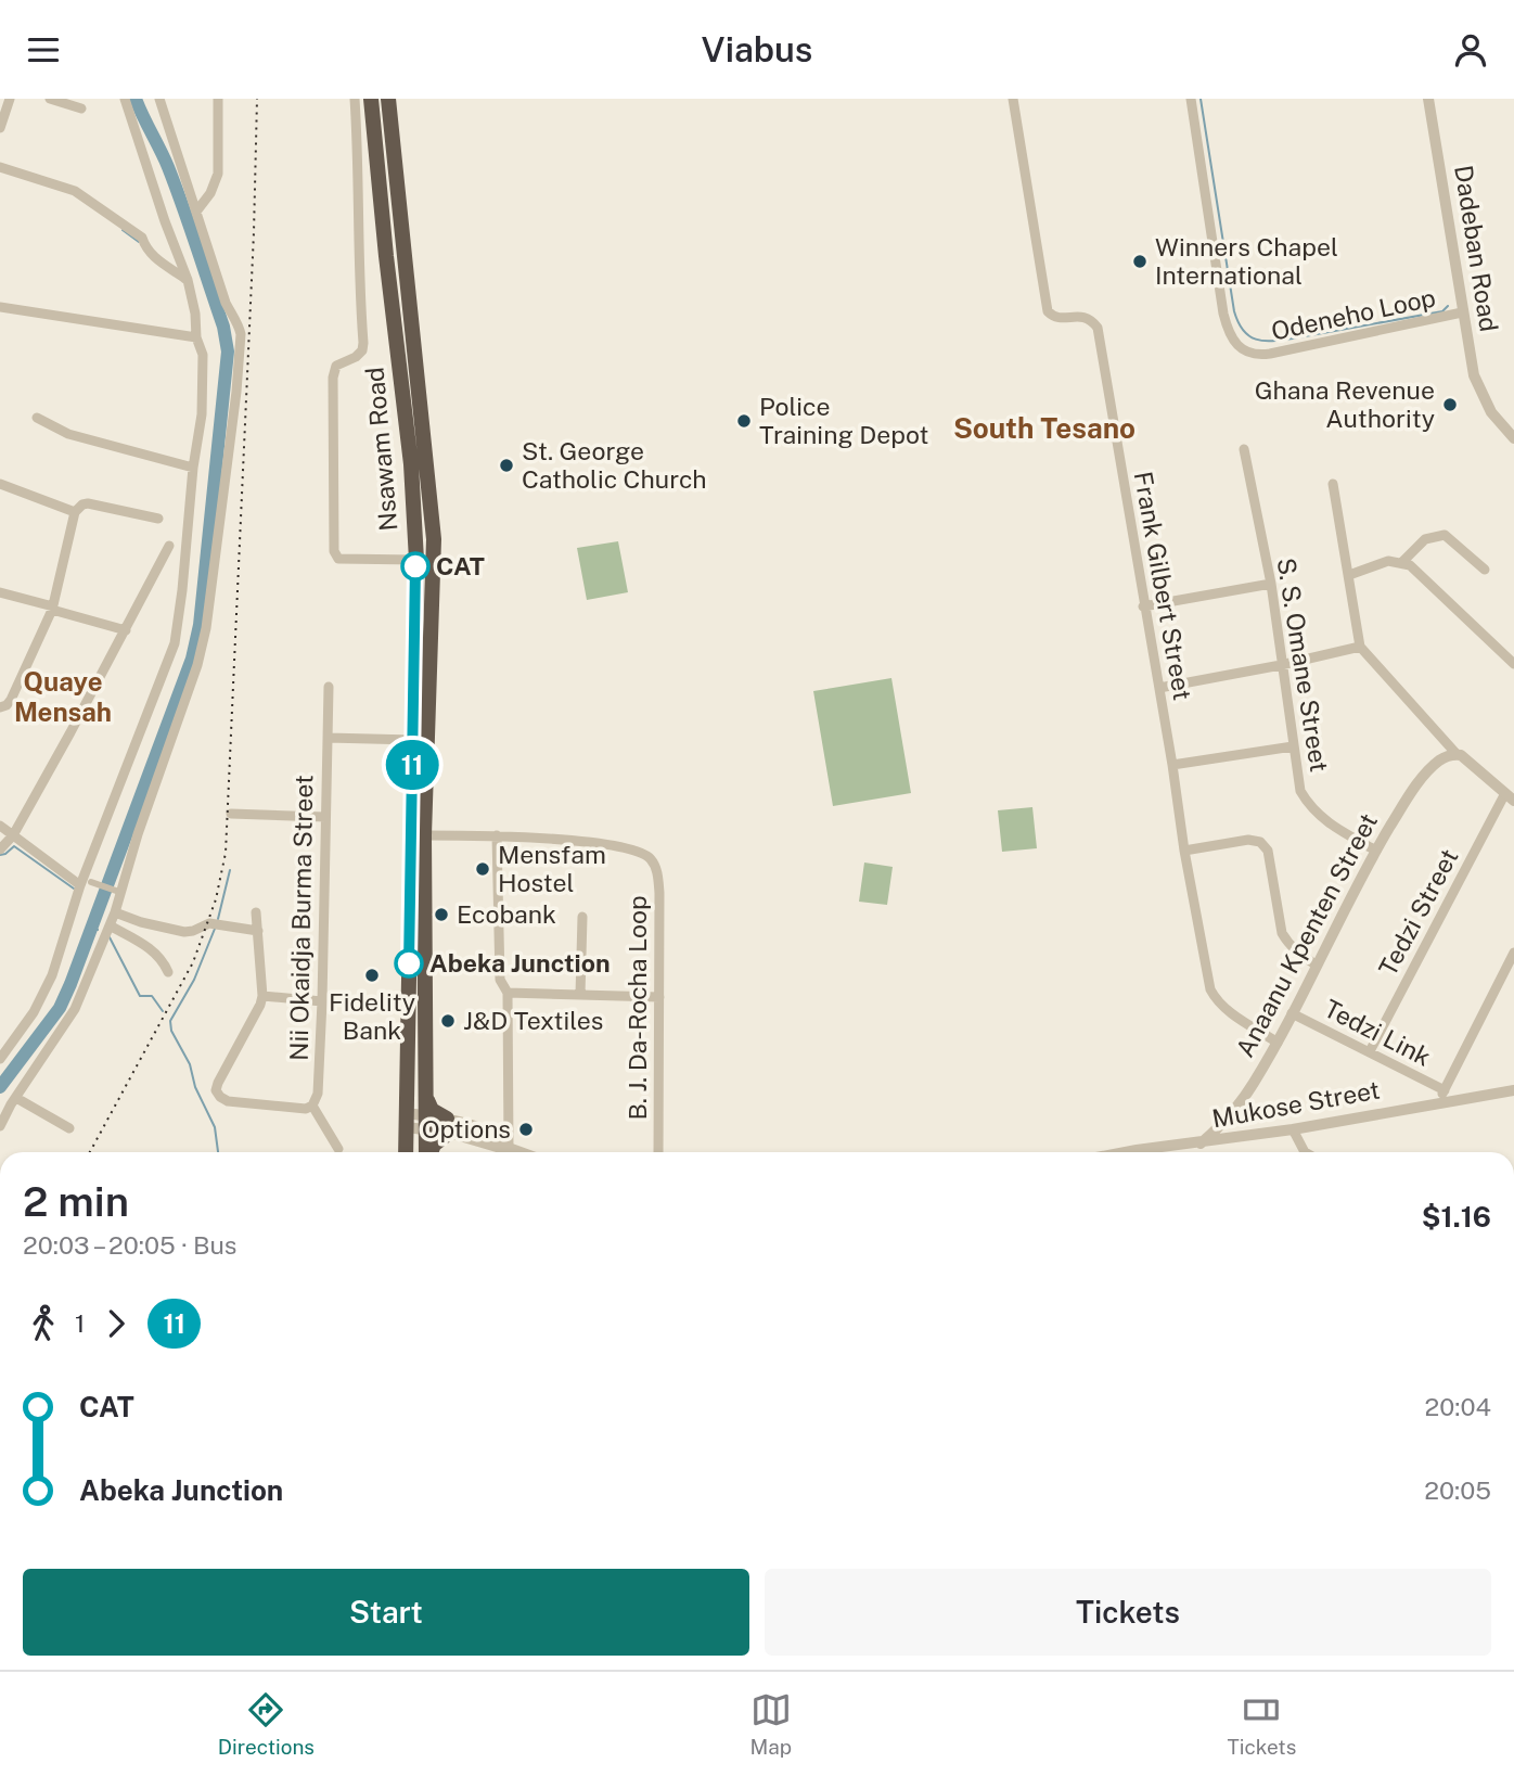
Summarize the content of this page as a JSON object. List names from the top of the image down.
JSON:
{
  "streets": {
    "highway": ["Nsawam Road"],
    "street": [
      "Dadeban Road",
      "Odeneho Loop",
      "Frank Gilbert Street",
      "S. S. Omane Street",
      "Tedzi Street",
      "Nii Okaidja Burma Street",
      "Anaanu Kpenten Street",
      "B. J. Da-Rocha Loop",
      "Tedzi Link",
      "Mukose Street"
    ]
  },
  "crossings": [
    ["Dadeban Road", "Odeneho Loop"],
    ["Nsawam Road", "B. J. Da-Rocha Loop"],
    ["Frank Gilbert Street", "Anaanu Kpenten Street"],
    ["S. S. Omane Street", "Anaanu Kpenten Street"],
    ["Tedzi Street", "Tedzi Link"],
    ["Anaanu Kpenten Street", "Tedzi Link"],
    ["Anaanu Kpenten Street", "Mukose Street"]
  ],
  "districts": ["South Tesano", "Quaye Mensah"],
  "places": [
    "Winners Chapel International",
    "Ghana Revenue Authority",
    "Police Training Depot",
    "St. George Catholic Church",
    "CAT",
    "Mensfam Hostel",
    "Ecobank",
    "Abeka Junction",
    "Fidelity Bank",
    "J&D Textiles",
    "Options"
  ],
  "lines": ["bus line 11"],
  "page": {
    "header": "Viabus",
    "on_map": "11",
    "heading": ["2 min", "20:03 – 20:05 · Bus", "$1.16"],
    "legs": ["1", "11"],
    "list": [
      {
        "name": "CAT",
        "value": "20:04"
      },
      {
        "name": "Abeka Junction",
        "value": "20:05"
      }
    ],
    "buttons": ["Start", "Tickets"],
    "tabs": ["Directions", "Map", "Tickets"]
  }
}
